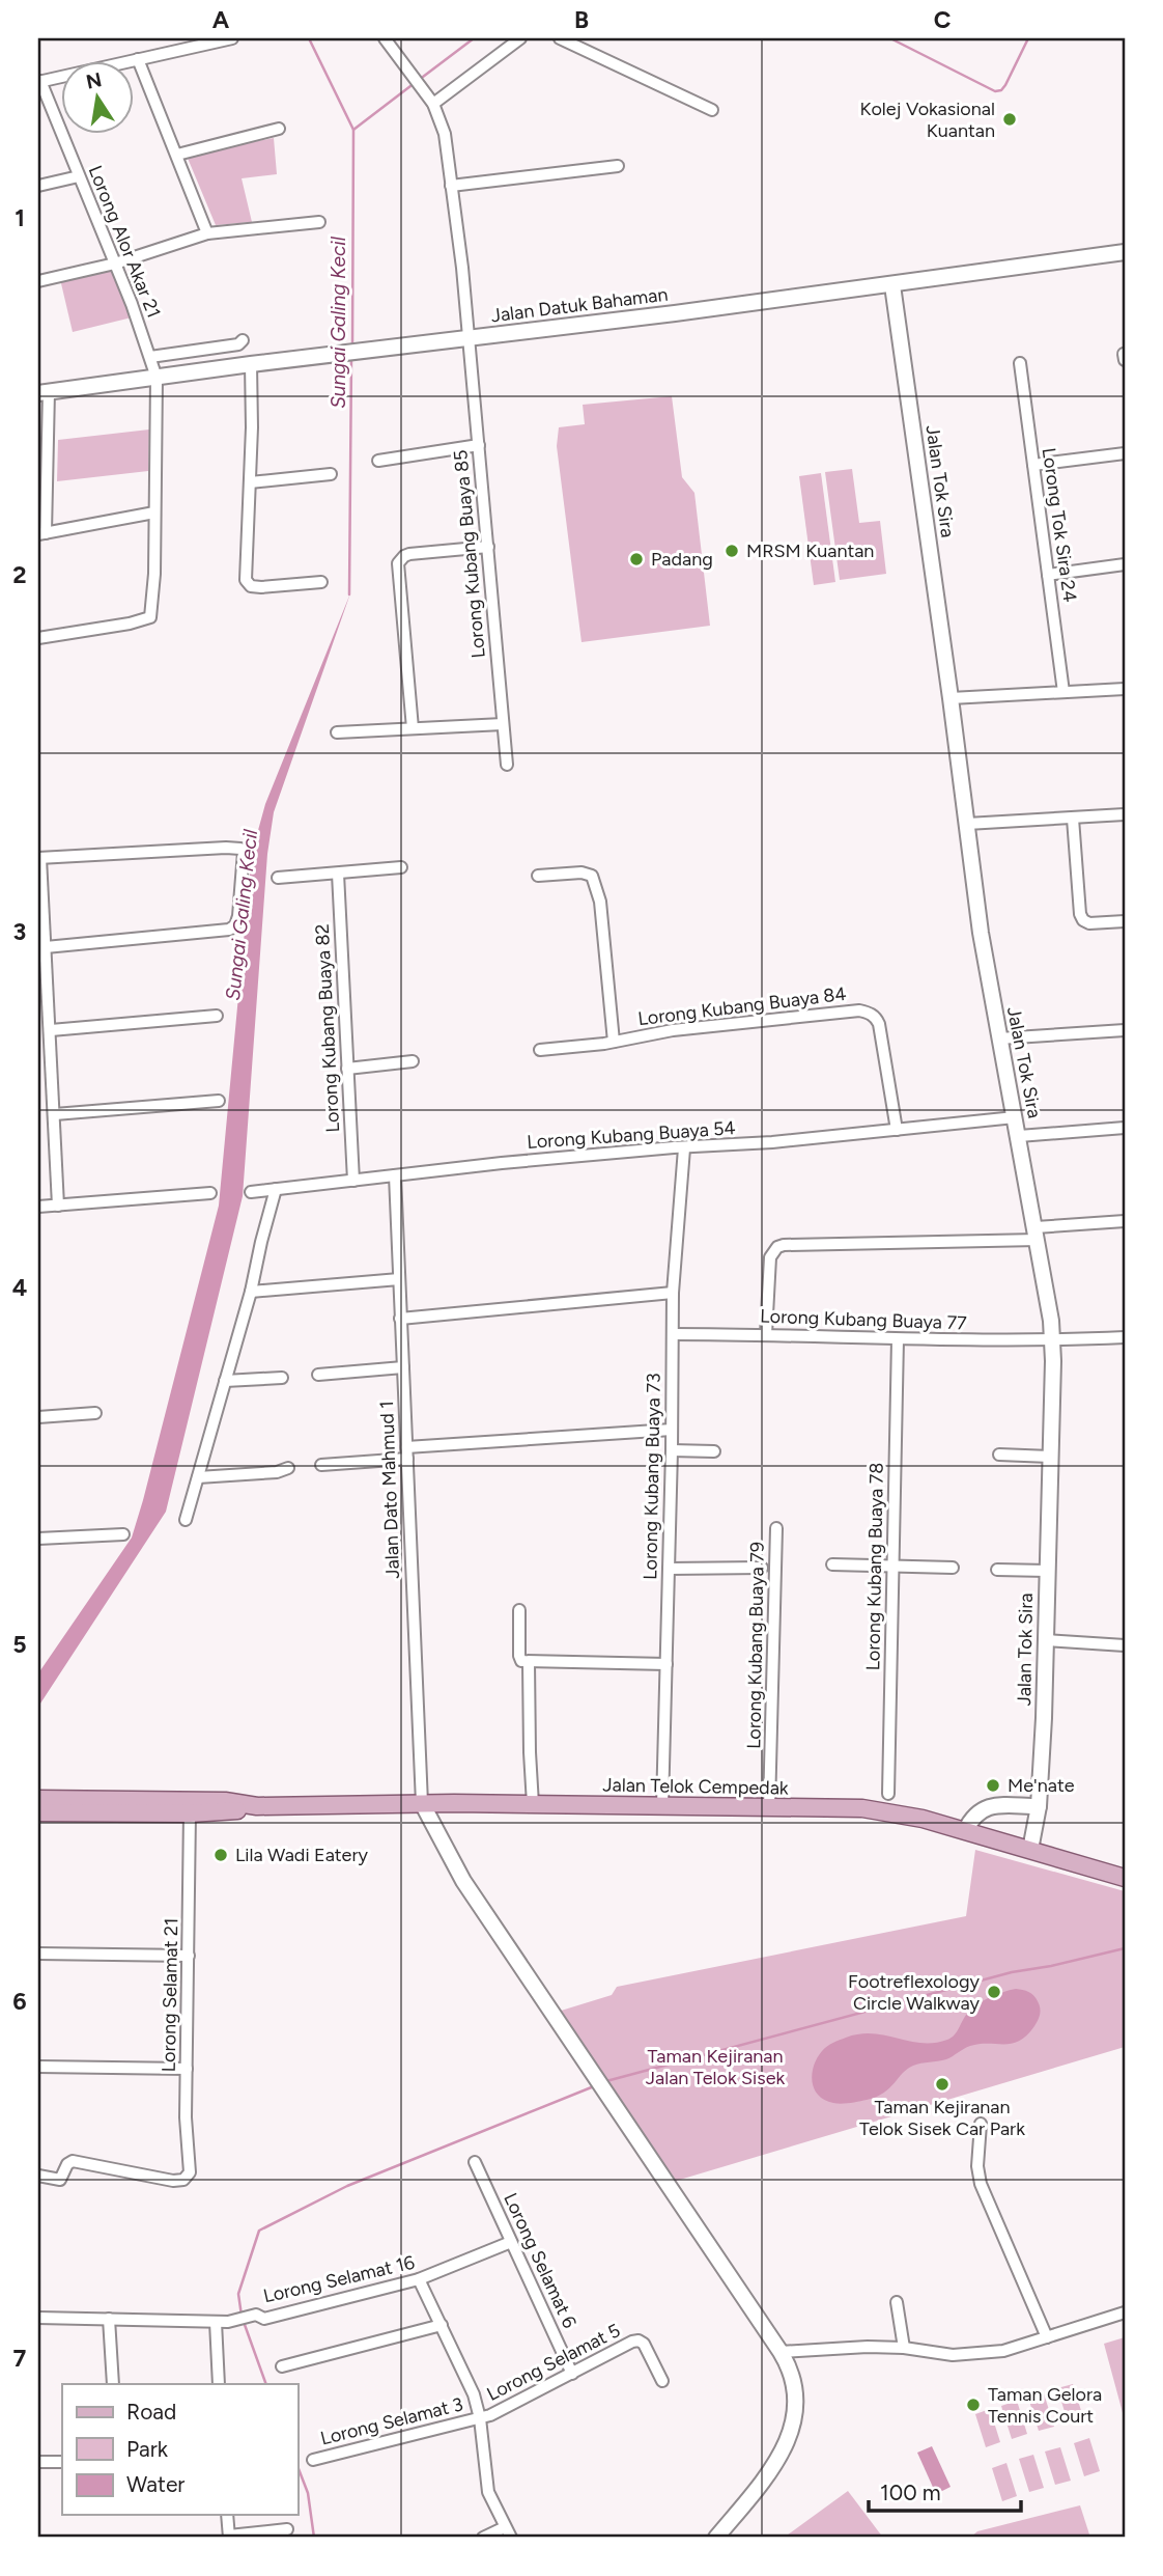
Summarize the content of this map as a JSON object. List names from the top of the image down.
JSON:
{
  "streets": {
    "main road": ["Jalan Telok Cempedak"],
    "street": [
      "Lorong Alor Akar 21",
      "Jalan Datuk Bahaman",
      "Jalan Tok Sira",
      "Lorong Tok Sira 24",
      "Lorong Kubang Buaya 85",
      "Lorong Kubang Buaya 84",
      "Lorong Kubang Buaya 82",
      "Lorong Kubang Buaya 54",
      "Lorong Kubang Buaya 77",
      "Lorong Kubang Buaya 73",
      "Jalan Dato Mahmud 1",
      "Lorong Kubang Buaya 78",
      "Lorong Kubang Buaya 79",
      "Lorong Selamat 21",
      "Lorong Selamat 6",
      "Lorong Selamat 16",
      "Lorong Selamat 5",
      "Lorong Selamat 3"
    ]
  },
  "crossings": [
    ["Lorong Alor Akar 21", "Jalan Datuk Bahaman"],
    ["Jalan Datuk Bahaman", "Jalan Tok Sira"],
    ["Jalan Datuk Bahaman", "Lorong Kubang Buaya 85"],
    ["Jalan Tok Sira", "Lorong Kubang Buaya 54"],
    ["Jalan Tok Sira", "Lorong Kubang Buaya 77"],
    ["Jalan Tok Sira", "Jalan Telok Cempedak"],
    ["Lorong Kubang Buaya 84", "Lorong Kubang Buaya 54"],
    ["Lorong Kubang Buaya 82", "Lorong Kubang Buaya 54"],
    ["Lorong Kubang Buaya 54", "Lorong Kubang Buaya 73"],
    ["Lorong Kubang Buaya 54", "Jalan Dato Mahmud 1"],
    ["Lorong Kubang Buaya 77", "Lorong Kubang Buaya 73"],
    ["Lorong Kubang Buaya 77", "Lorong Kubang Buaya 78"],
    ["Lorong Kubang Buaya 73", "Jalan Telok Cempedak"],
    ["Jalan Dato Mahmud 1", "Jalan Telok Cempedak"],
    ["Lorong Kubang Buaya 79", "Jalan Telok Cempedak"],
    ["Jalan Telok Cempedak", "Lorong Selamat 21"],
    ["Lorong Selamat 6", "Lorong Selamat 16"],
    ["Lorong Selamat 6", "Lorong Selamat 5"],
    ["Lorong Selamat 5", "Lorong Selamat 3"]
  ],
  "water": ["Sungai Galing Kecil"],
  "parks": ["Taman Kejiranan Jalan Telok Sisek"],
  "places": [
    "Kolej Vokasional Kuantan",
    "MRSM Kuantan",
    "Padang",
    "Me'nate",
    "Lila Wadi Eatery",
    "Footreflexology Circle Walkway",
    "Taman Kejiranan Telok Sisek Car Park",
    "Taman Gelora Tennis Court"
  ],
  "legend": ["Road", "Park", "Water"],
  "scale_bar": "100 m",
  "north": "top",
  "grid": {
    "columns": ["A", "B", "C"],
    "rows": [
      "1",
      "2",
      "3",
      "4",
      "5",
      "6",
      "7"
    ]
  }
}
